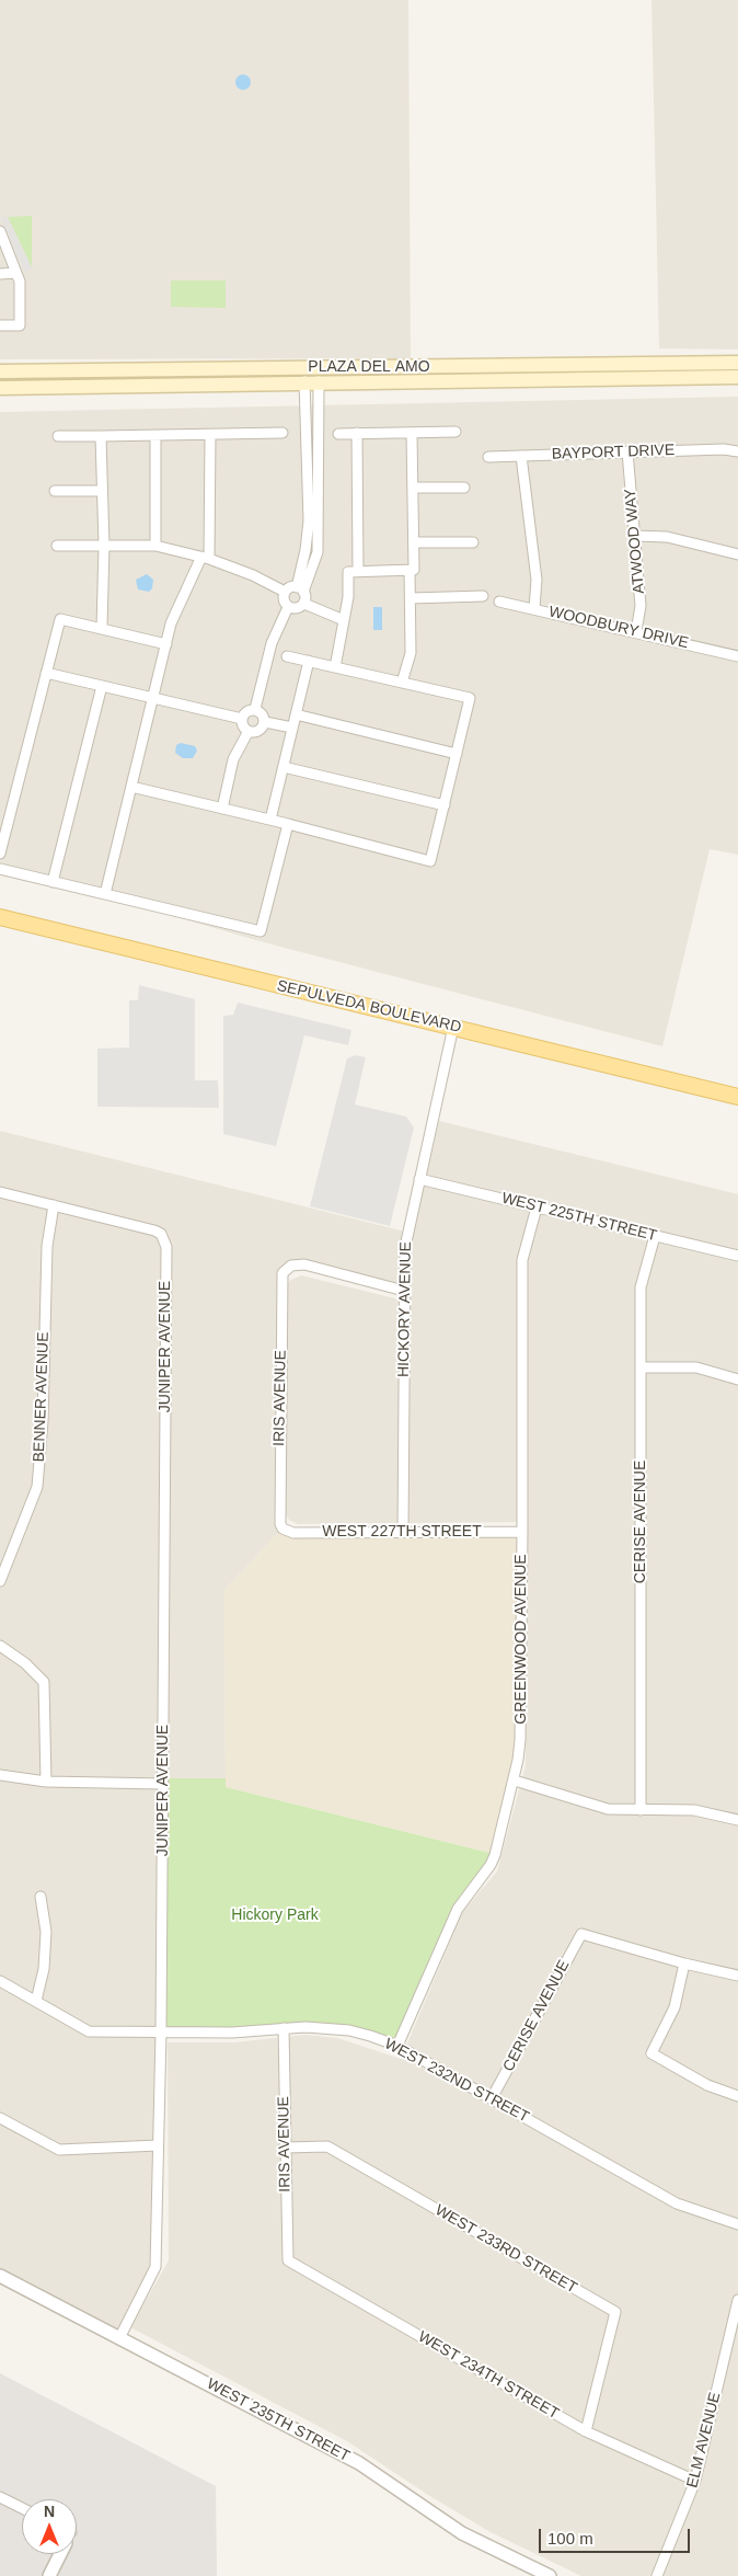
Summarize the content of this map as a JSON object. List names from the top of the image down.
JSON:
{
  "streets": {
    "main road": ["PLAZA DEL AMO", "SEPULVEDA BOULEVARD"],
    "street": [
      "BAYPORT DRIVE",
      "ATWOOD WAY",
      "WOODBURY DRIVE",
      "WEST 225TH STREET",
      "HICKORY AVENUE",
      "JUNIPER AVENUE",
      "BENNER AVENUE",
      "IRIS AVENUE",
      "CERISE AVENUE",
      "WEST 227TH STREET",
      "GREENWOOD AVENUE",
      "WEST 232ND STREET",
      "WEST 233RD STREET",
      "WEST 234TH STREET",
      "WEST 235TH STREET",
      "ELM AVENUE"
    ]
  },
  "crossings": [
    ["BAYPORT DRIVE", "ATWOOD WAY"],
    ["ATWOOD WAY", "WOODBURY DRIVE"],
    ["SEPULVEDA BOULEVARD", "HICKORY AVENUE"],
    ["WEST 225TH STREET", "HICKORY AVENUE"],
    ["WEST 225TH STREET", "CERISE AVENUE"],
    ["WEST 225TH STREET", "GREENWOOD AVENUE"],
    ["HICKORY AVENUE", "IRIS AVENUE"],
    ["HICKORY AVENUE", "WEST 227TH STREET"],
    ["JUNIPER AVENUE", "BENNER AVENUE"],
    ["JUNIPER AVENUE", "WEST 232ND STREET"],
    ["JUNIPER AVENUE", "WEST 235TH STREET"],
    ["IRIS AVENUE", "WEST 227TH STREET"],
    ["IRIS AVENUE", "WEST 232ND STREET"],
    ["IRIS AVENUE", "WEST 233RD STREET"],
    ["IRIS AVENUE", "WEST 234TH STREET"],
    ["CERISE AVENUE", "WEST 232ND STREET"],
    ["WEST 227TH STREET", "GREENWOOD AVENUE"],
    ["GREENWOOD AVENUE", "WEST 232ND STREET"],
    ["WEST 233RD STREET", "WEST 234TH STREET"],
    ["WEST 234TH STREET", "ELM AVENUE"]
  ],
  "parks": ["Hickory Park"],
  "scale_bar": "100 m",
  "north": "top"
}
